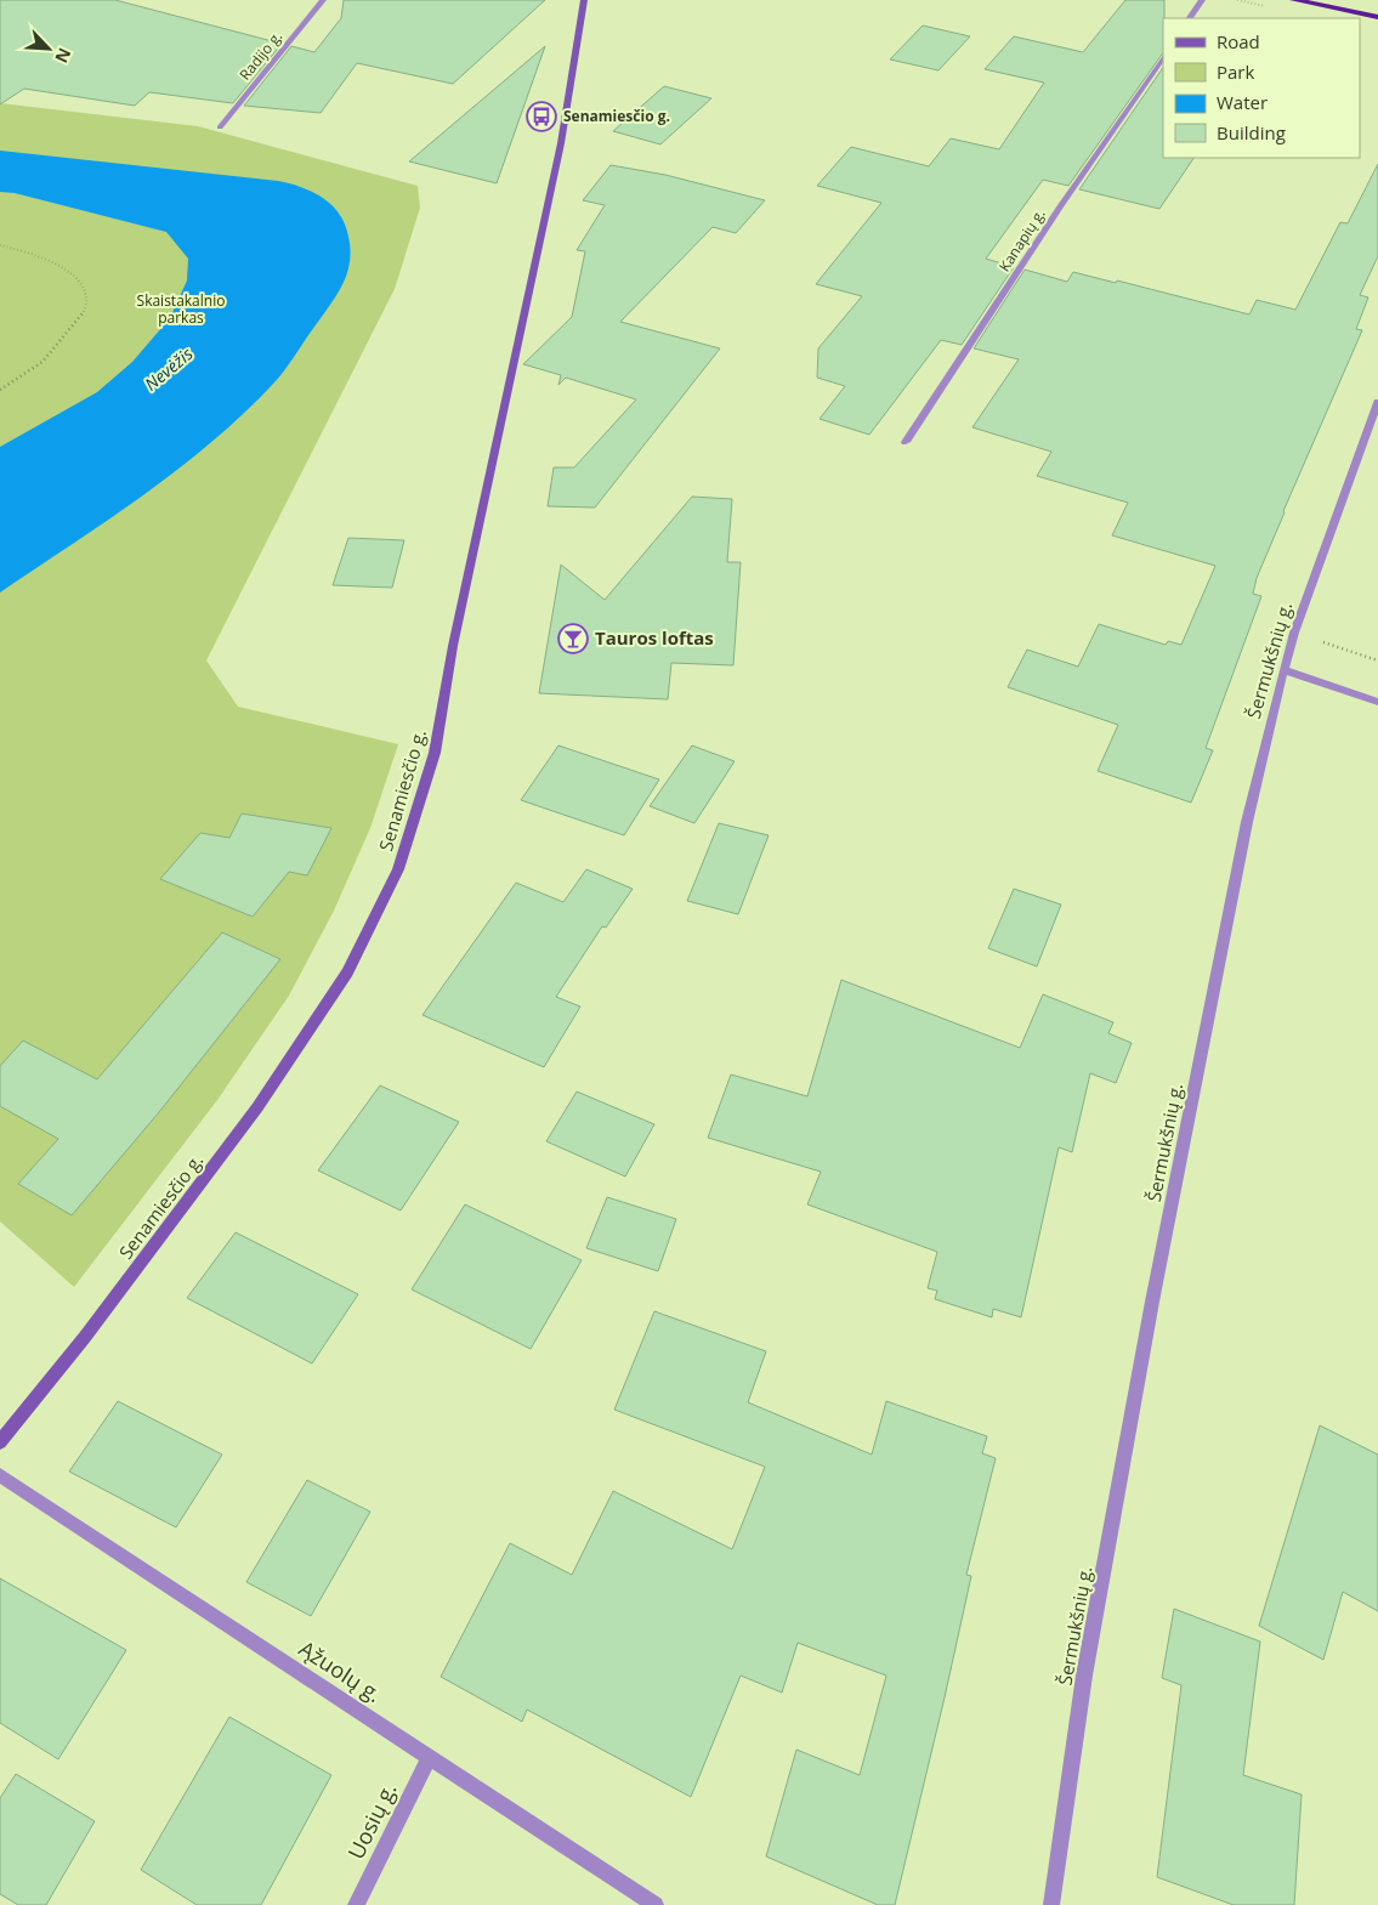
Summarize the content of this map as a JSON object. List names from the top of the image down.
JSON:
{
  "streets": {
    "main road": ["Senamiesčio g."],
    "street": [
      "Radijo g.",
      "Kanapių g.",
      "Šermukšnių g.",
      "Ąžuolų g.",
      "Uosių g."
    ]
  },
  "crossings": [
    ["Ąžuolų g.", "Uosių g."]
  ],
  "water": ["Nevėžis"],
  "parks": ["Skaistakalnio parkas"],
  "places": {
    "bus stop": ["Senamiesčio g."],
    "bar": ["Tauros loftas"]
  },
  "legend": [
    "Road",
    "Park",
    "Water",
    "Building"
  ],
  "north": "bottom right"
}
